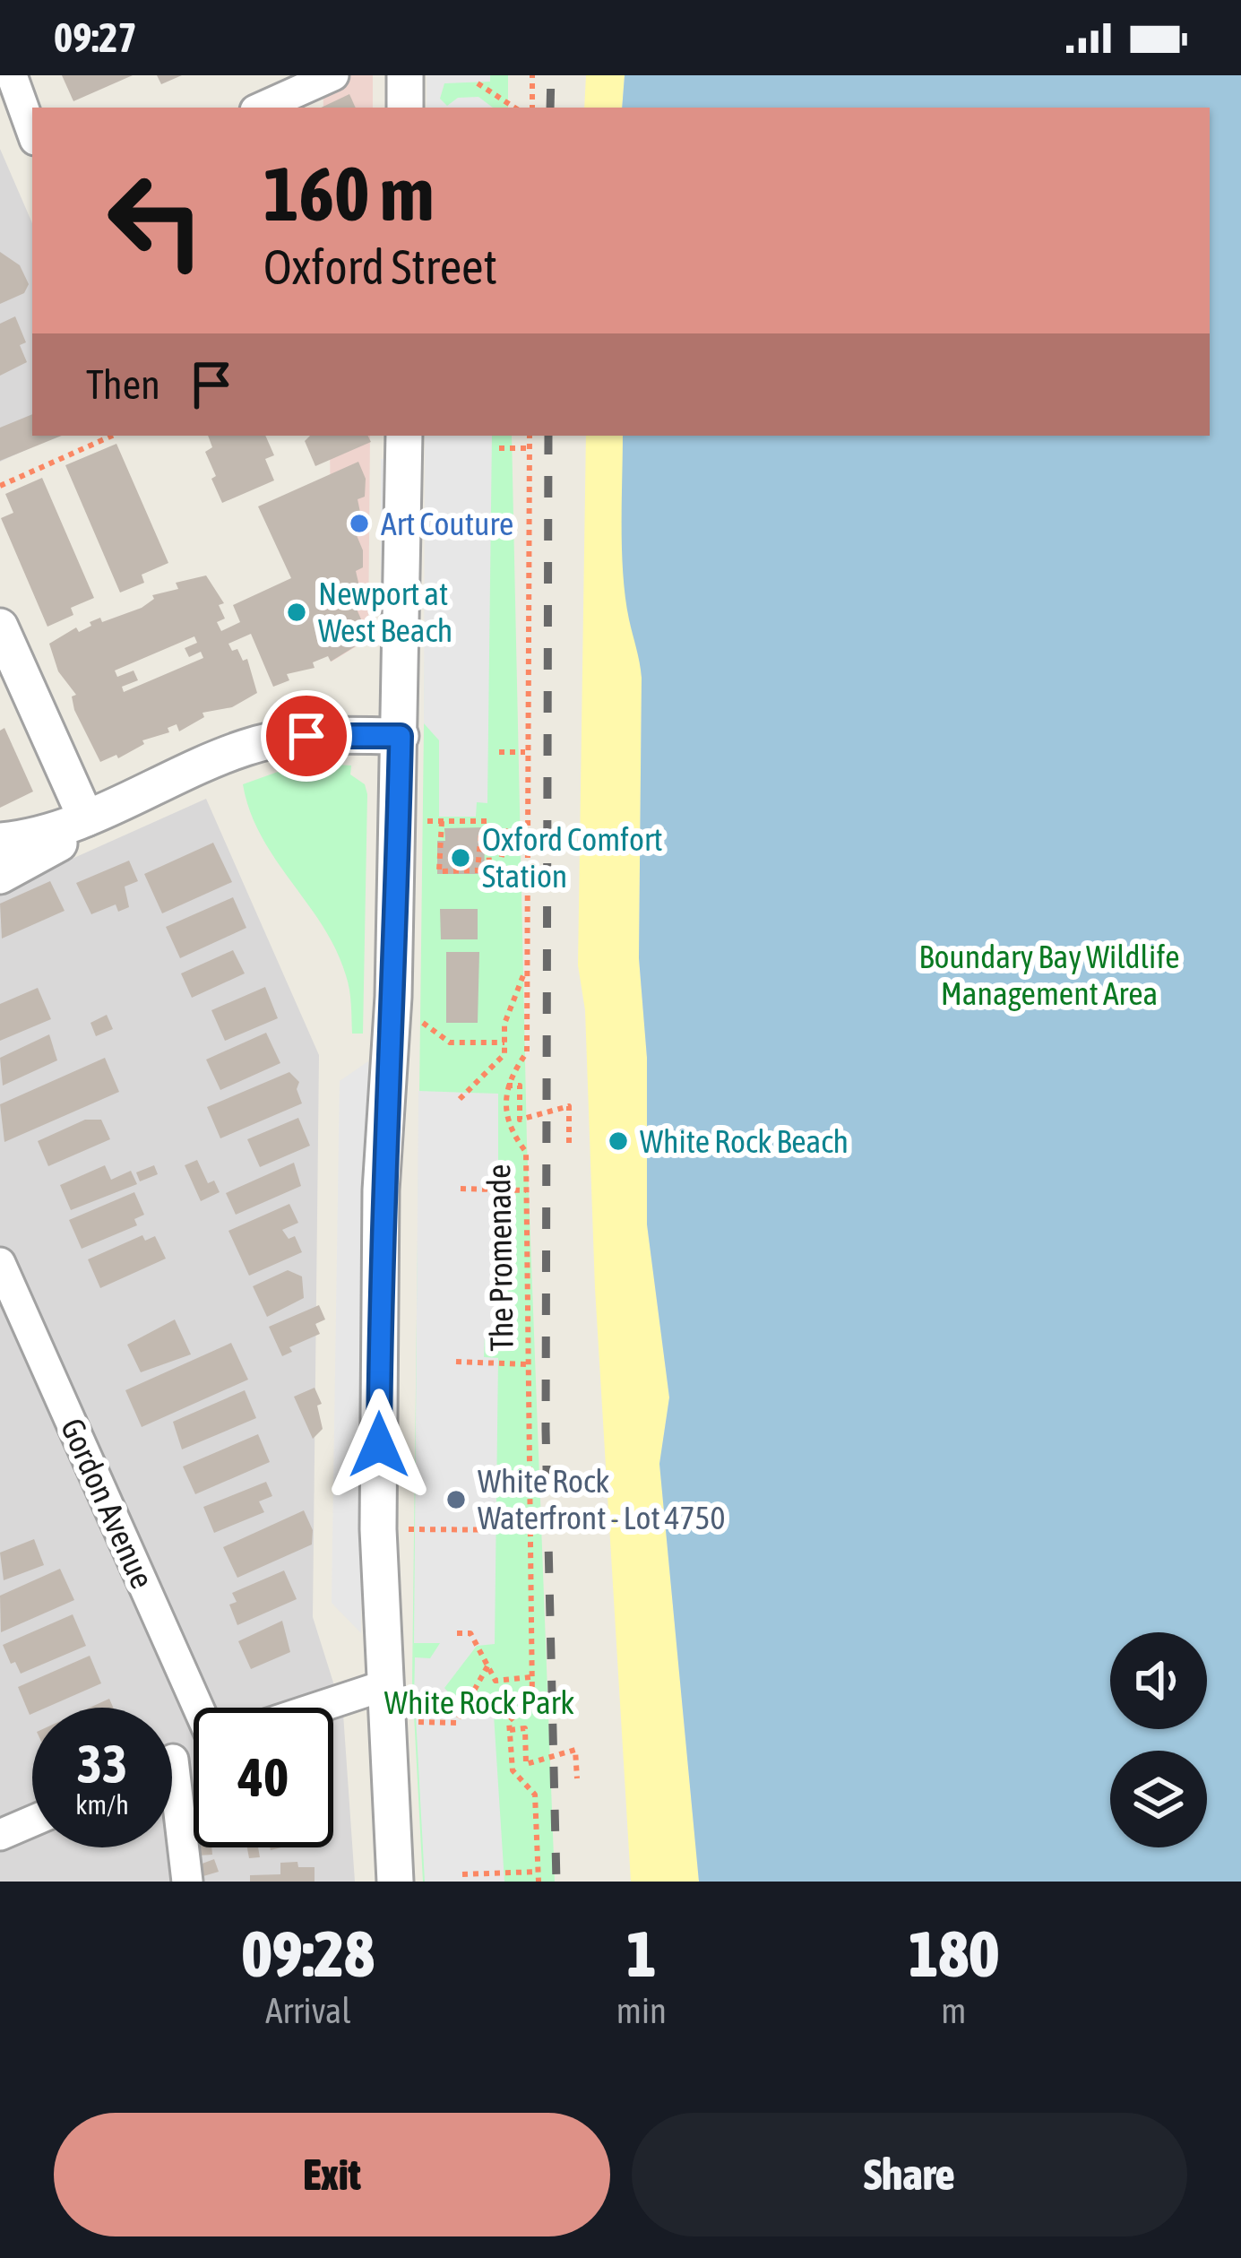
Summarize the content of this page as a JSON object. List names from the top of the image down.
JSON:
{
  "streets": {
    "street": ["Gordon Avenue"],
    "path": ["The Promenade"]
  },
  "parks": ["Boundary Bay Wildlife Management Area", "White Rock Park"],
  "places": [
    "Art Couture",
    "Newport at West Beach",
    "Oxford Comfort Station",
    "White Rock Beach",
    "White Rock Waterfront - Lot 4750"
  ],
  "page": {
    "status": "09:27",
    "turn": ["160 m", "Oxford Street"],
    "then": "Then",
    "speed": "33 km/h",
    "limit": "40",
    "eta": [
      "09:28",
      "Arrival",
      "1",
      "min",
      "180",
      "m"
    ],
    "buttons": ["Exit", "Share"]
  }
}
